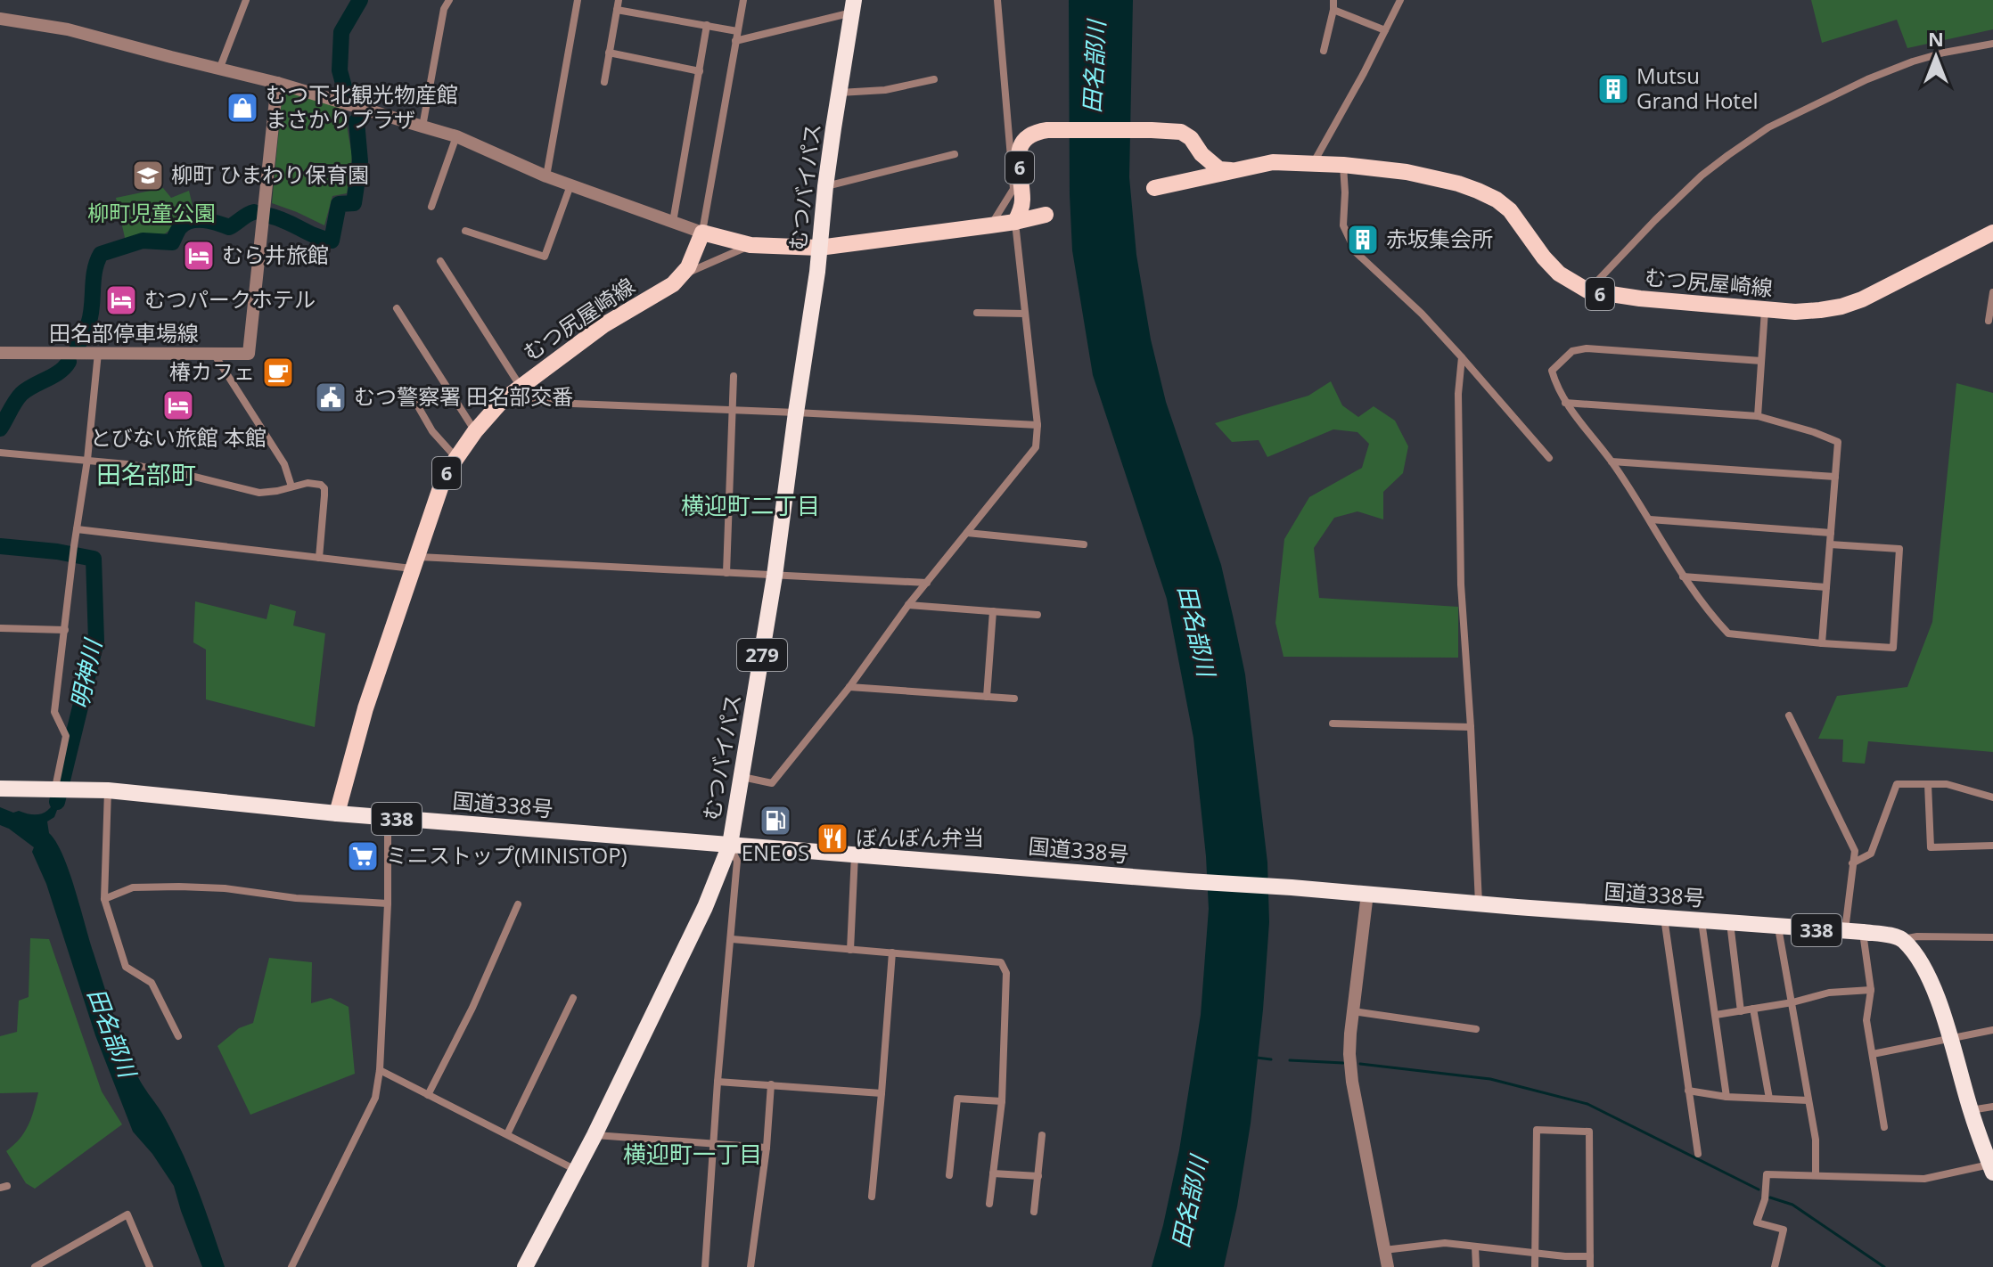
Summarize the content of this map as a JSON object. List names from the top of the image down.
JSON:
{
  "streets": {
    "highway": [
      "むつバイパス",
      "279",
      "国道338号",
      "338"
    ],
    "main road": ["6", "むつ尻屋崎線"],
    "street": ["田名部停車場線"]
  },
  "crossings": [
    ["6", "むつ尻屋崎線"],
    ["むつバイパス", "国道338号"],
    ["むつ尻屋崎線", "国道338号"]
  ],
  "districts": ["田名部町", "横迎町二丁目", "横迎町一丁目"],
  "water": ["田名部川", "明神川"],
  "parks": ["柳町児童公園"],
  "places": {
    "building": ["Mutsu Grand Hotel", "赤坂集会所"],
    "shop": ["むつ下北観光物産館 まさかりプラザ"],
    "school or university": ["柳町 ひまわり保育園"],
    "hotel": ["むら井旅館", "むつパークホテル", "とびない旅館 本館"],
    "cafe": ["椿カフェ"],
    "public building": ["むつ警察署 田名部交番"],
    "fuel station": ["ENEOS"],
    "restaurant": ["ぼんぼん弁当"],
    "supermarket": ["ミニストップ(MINISTOP)"]
  },
  "north": "top"
}
